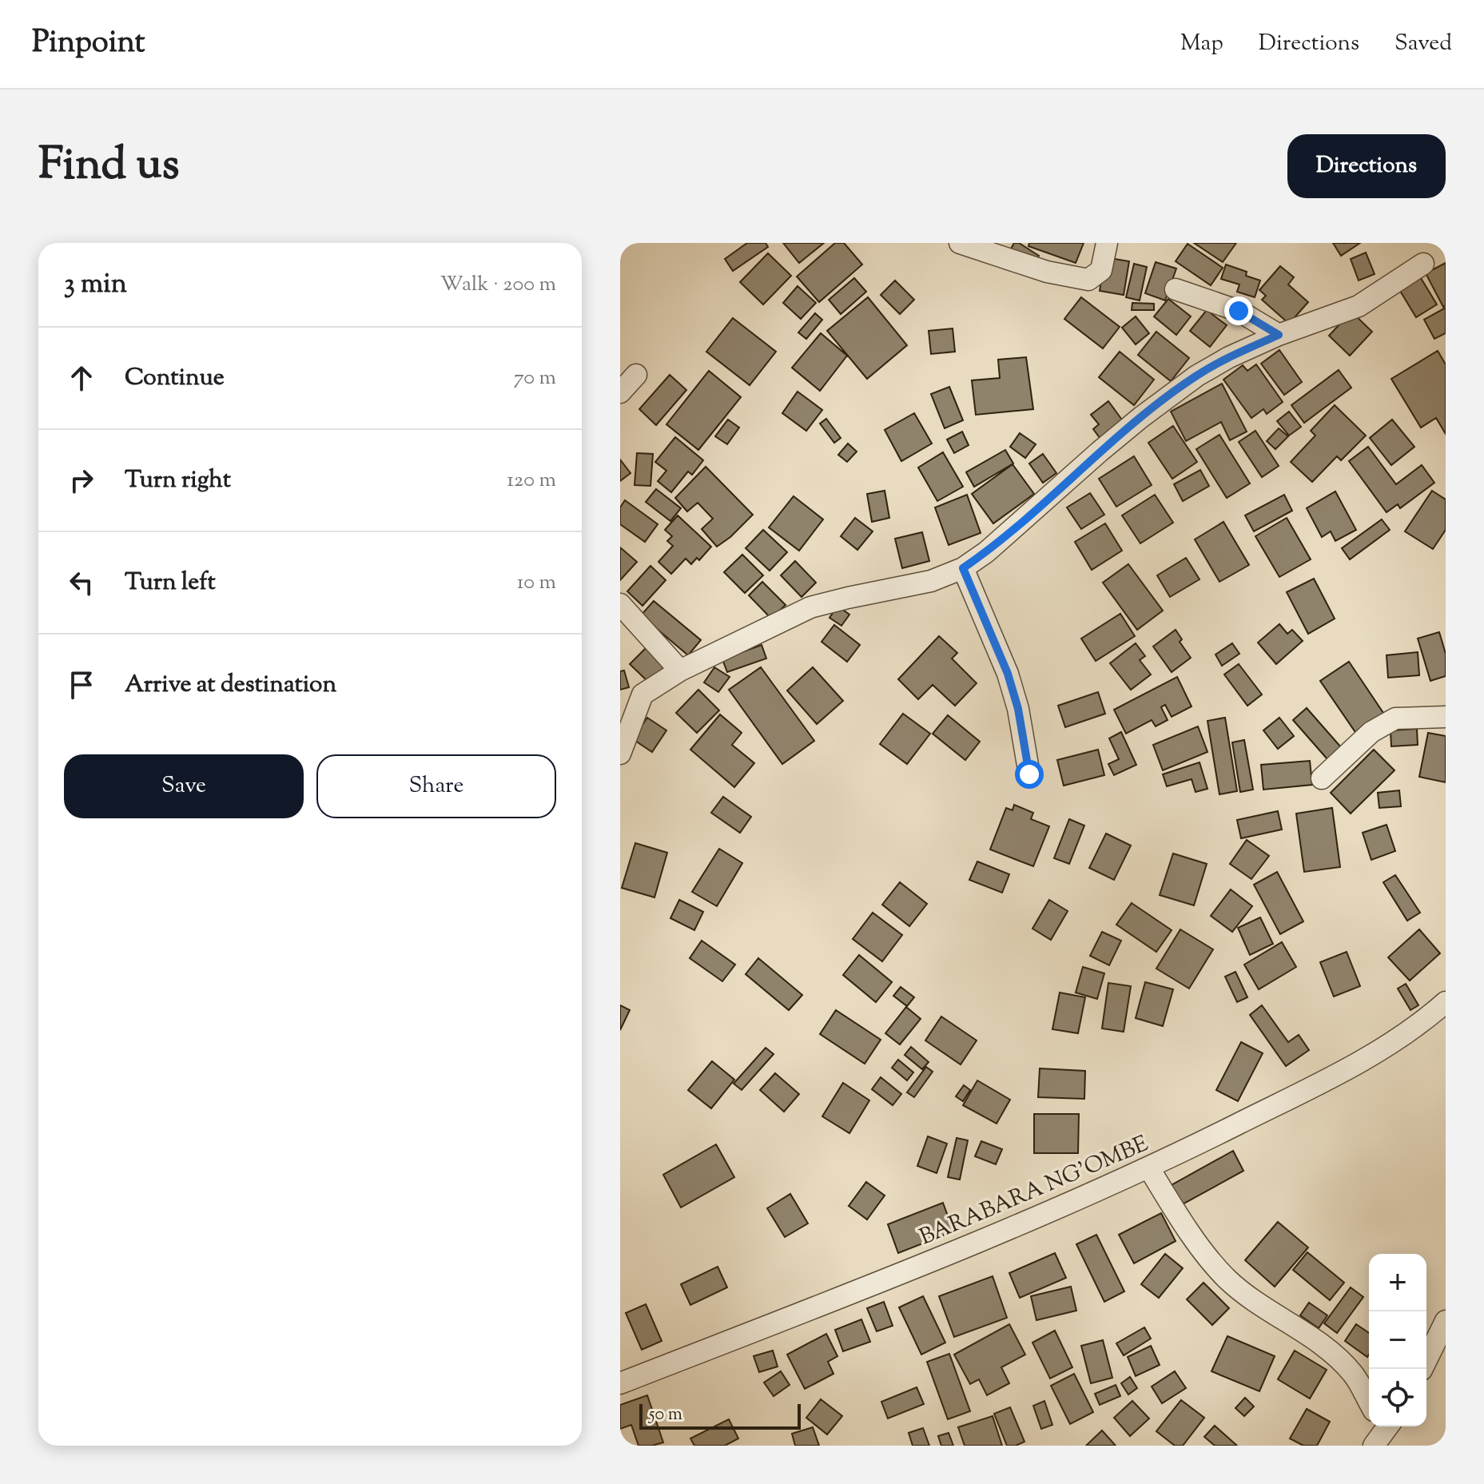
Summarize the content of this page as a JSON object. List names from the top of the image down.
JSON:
{
  "streets": {
    "street": ["BARABARA NG'OMBE"]
  },
  "scale_bar": "50 m",
  "page": {
    "header": "Pinpoint",
    "nav": ["Map", "Directions", "Saved"],
    "title": "Find us",
    "buttons": [
      "Directions",
      ["Save", "Share"]
    ],
    "heading": ["3 min", "Walk · 200 m"],
    "list": [
      ["Continue", "70 m"],
      ["Turn right", "120 m"],
      ["Turn left", "10 m"],
      "Arrive at destination"
    ],
    "map_buttons": ["+", "−"],
    "scale": "50 m"
  }
}
